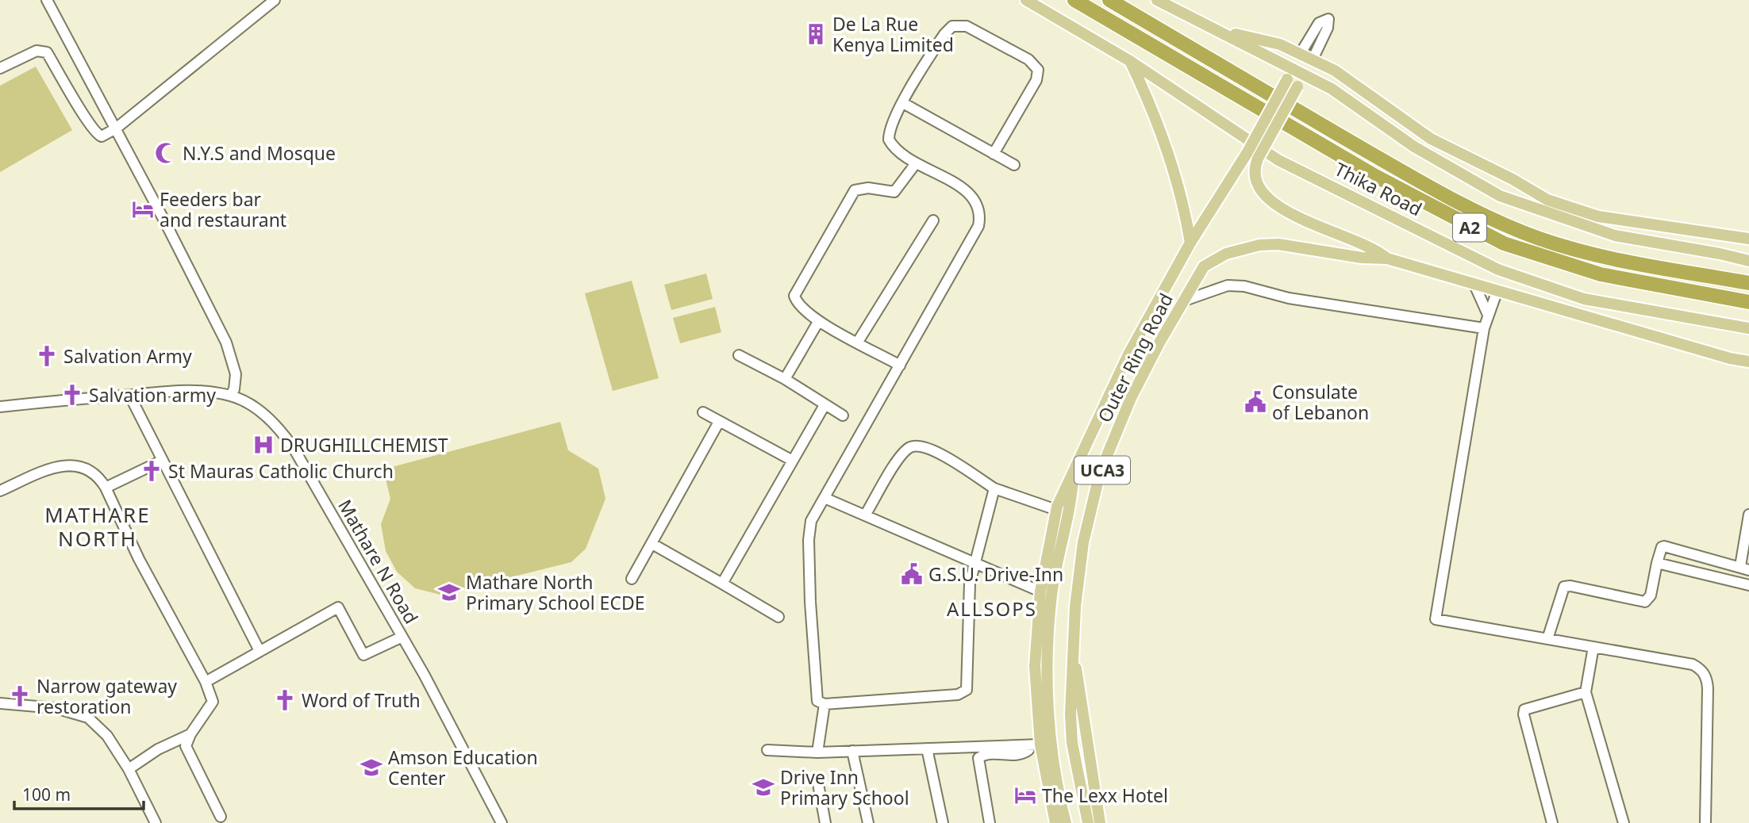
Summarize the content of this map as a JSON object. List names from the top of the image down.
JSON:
{
  "streets": {
    "highway": ["Thika Road", "A2"],
    "main road": ["Outer Ring Road", "UCA3"],
    "street": ["Mathare N Road"]
  },
  "districts": ["MATHARE NORTH", "ALLSOPS"],
  "places": {
    "building": ["De La Rue Kenya Limited"],
    "mosque": ["N.Y.S and Mosque"],
    "hotel": ["Feeders bar and restaurant", "The Lexx Hotel"],
    "church": [
      "Salvation Army",
      "Salvation army",
      "St Mauras Catholic Church",
      "Narrow gateway restoration",
      "Word of Truth"
    ],
    "public building": ["Consulate of Lebanon", "G.S.U. Drive-Inn"],
    "hospital": ["DRUGHILLCHEMIST"],
    "school or university": ["Mathare North Primary School ECDE", "Amson Education Center", "Drive Inn Primary School"]
  },
  "scale_bar": "100 m"
}
